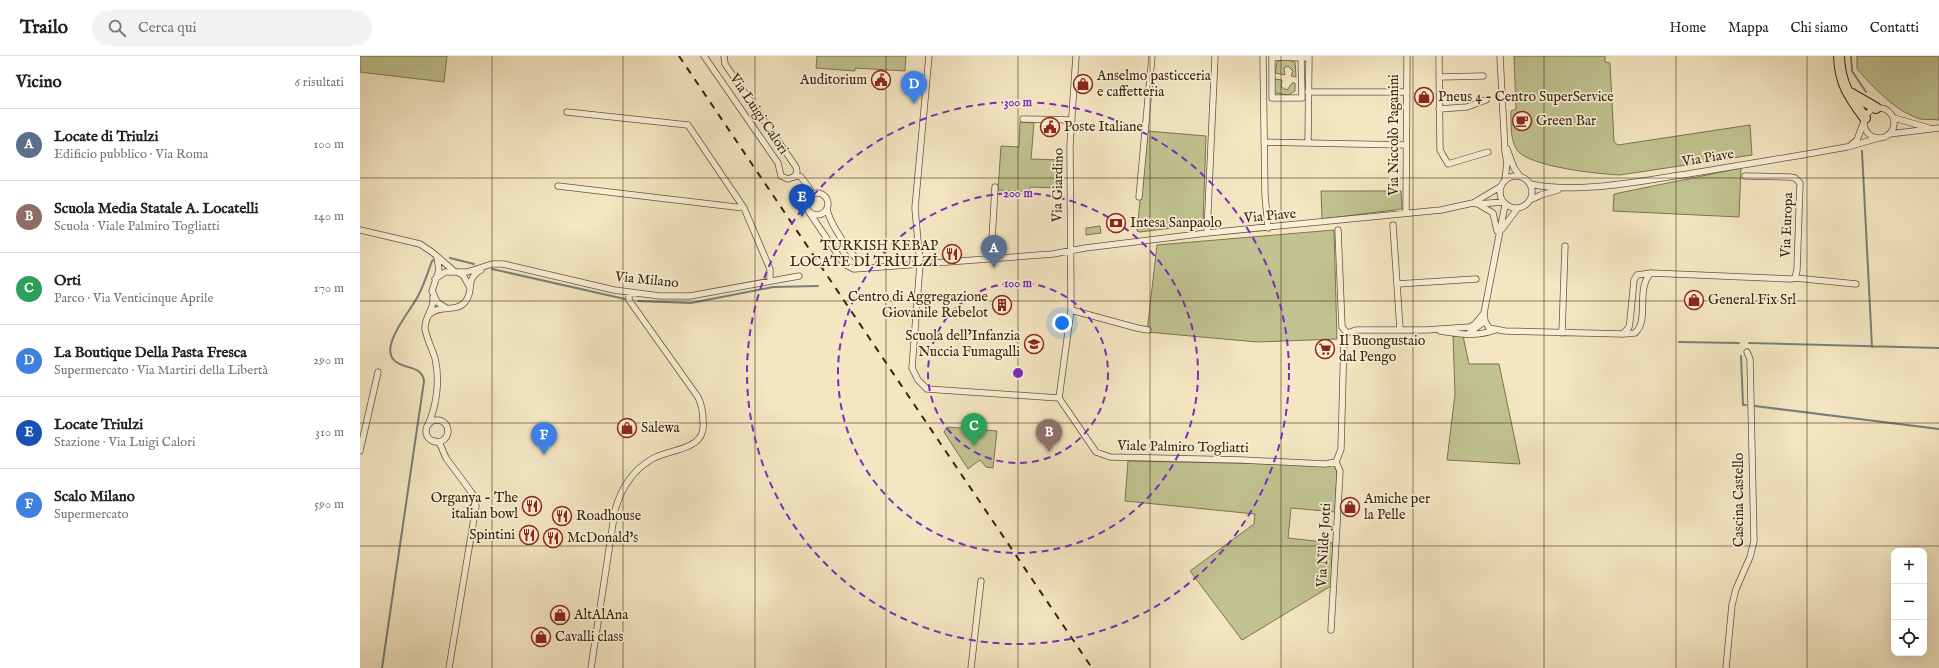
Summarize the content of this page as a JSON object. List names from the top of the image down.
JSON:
{
  "streets": {
    "street": [
      "Via Luigi Calori",
      "Via Niccolò Paganini",
      "Via Piave",
      "Via Giardino",
      "Via Europa",
      "Via Milano",
      "Viale Palmiro Togliatti",
      "Cascina Castello",
      "Via Nilde Jotti"
    ]
  },
  "crossings": [
    ["Via Niccolò Paganini", "Via Piave"],
    ["Via Piave", "Via Giardino"],
    ["Via Giardino", "Viale Palmiro Togliatti"],
    ["Viale Palmiro Togliatti", "Via Nilde Jotti"]
  ],
  "places": {
    "public building": ["Auditorium", "Poste Italiane"],
    "shop": [
      "Anselmo pasticceria e caffetteria",
      "Pneus 4 - Centro SuperService",
      "General Fix Srl",
      "Salewa",
      "Amiche per la Pelle",
      "AltAlAna",
      "Cavalli class"
    ],
    "cafe": ["Green Bar"],
    "bank": ["Intesa Sanpaolo"],
    "restaurant": [
      "TURKISH KEBAP LOCATE Dİ TRİULZİ",
      "Organya - The italian bowl",
      "Roadhouse",
      "Spintini",
      "McDonald's"
    ],
    "building": ["Centro di Aggregazione Giovanile Rebelot"],
    "school or university": ["Scuola dell’Infanzia Nuccia Fumagalli"],
    "supermarket": ["Il Buongustaio dal Pengo"]
  },
  "page": {
    "header": "Trailo",
    "search": "Cerca qui",
    "nav": [
      "Home",
      "Mappa",
      "Chi siamo",
      "Contatti"
    ],
    "heading": ["Vicino", "6 risultati"],
    "pins": [
      "D",
      "E",
      "A",
      "C",
      "B",
      "F"
    ],
    "list": [
      {
        "mark": "A",
        "name": "Locate di Triulzi",
        "note": "Edificio pubblico · Via Roma",
        "value": "100 m"
      },
      {
        "mark": "B",
        "name": "Scuola Media Statale A. Locatelli",
        "note": "Scuola · Viale Palmiro Togliatti",
        "value": "140 m"
      },
      {
        "mark": "C",
        "name": "Orti",
        "note": "Parco · Via Venticinque Aprile",
        "value": "170 m"
      },
      {
        "mark": "D",
        "name": "La Boutique Della Pasta Fresca",
        "note": "Supermercato · Via Martiri della Libertà",
        "value": "290 m"
      },
      {
        "mark": "E",
        "name": "Locate Triulzi",
        "note": "Stazione · Via Luigi Calori",
        "value": "310 m"
      },
      {
        "mark": "F",
        "name": "Scalo Milano",
        "note": "Supermercato",
        "value": "590 m"
      }
    ],
    "map_buttons": ["+", "−"]
  },
  "rings": ["300 m", "200 m", "100 m"]
}
